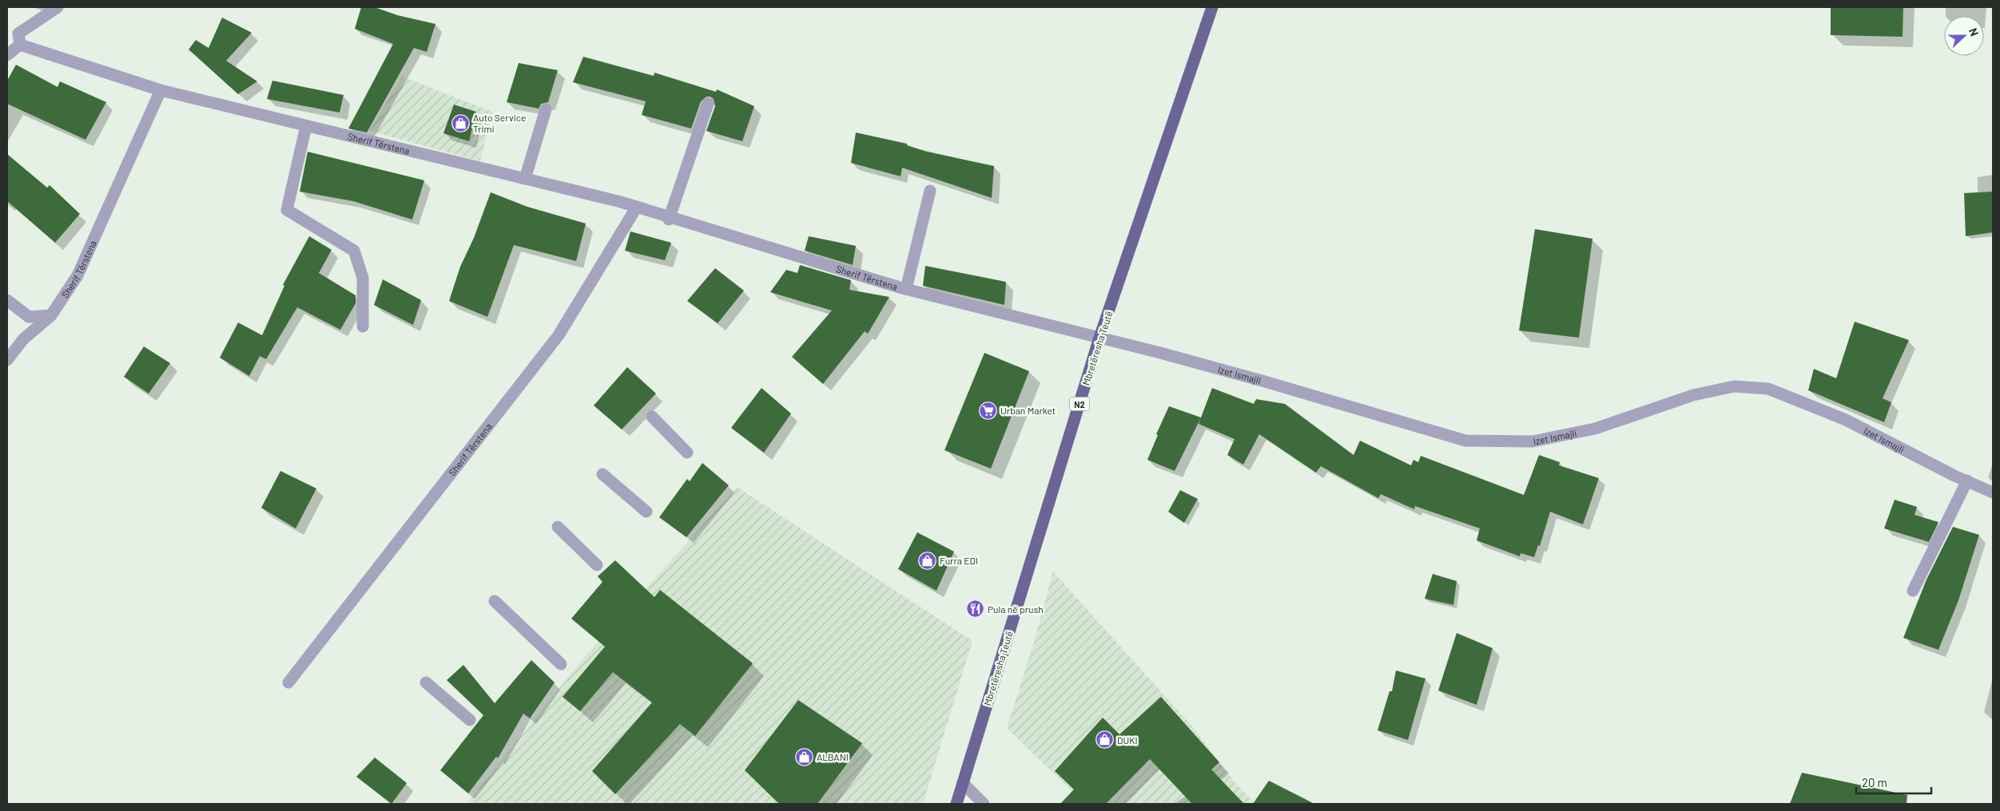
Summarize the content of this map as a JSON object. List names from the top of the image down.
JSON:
{
  "streets": {
    "main road": ["Mbretëresha Teutë", "N2"],
    "street": ["Sherif Tërstena", "Izet Ismajli"]
  },
  "crossings": [
    ["Sherif Tërstena", "Mbretëresha Teutë"],
    ["Sherif Tërstena", "Izet Ismajli"],
    ["Mbretëresha Teutë", "Izet Ismajli"]
  ],
  "places": {
    "shop": [
      "Auto Service Trimi",
      "Furra EDI",
      "DUKI",
      "ALBANI"
    ],
    "supermarket": ["Urban Market"],
    "restaurant": ["Pula në prush"]
  },
  "scale_bar": "20 m",
  "north": "right"
}
